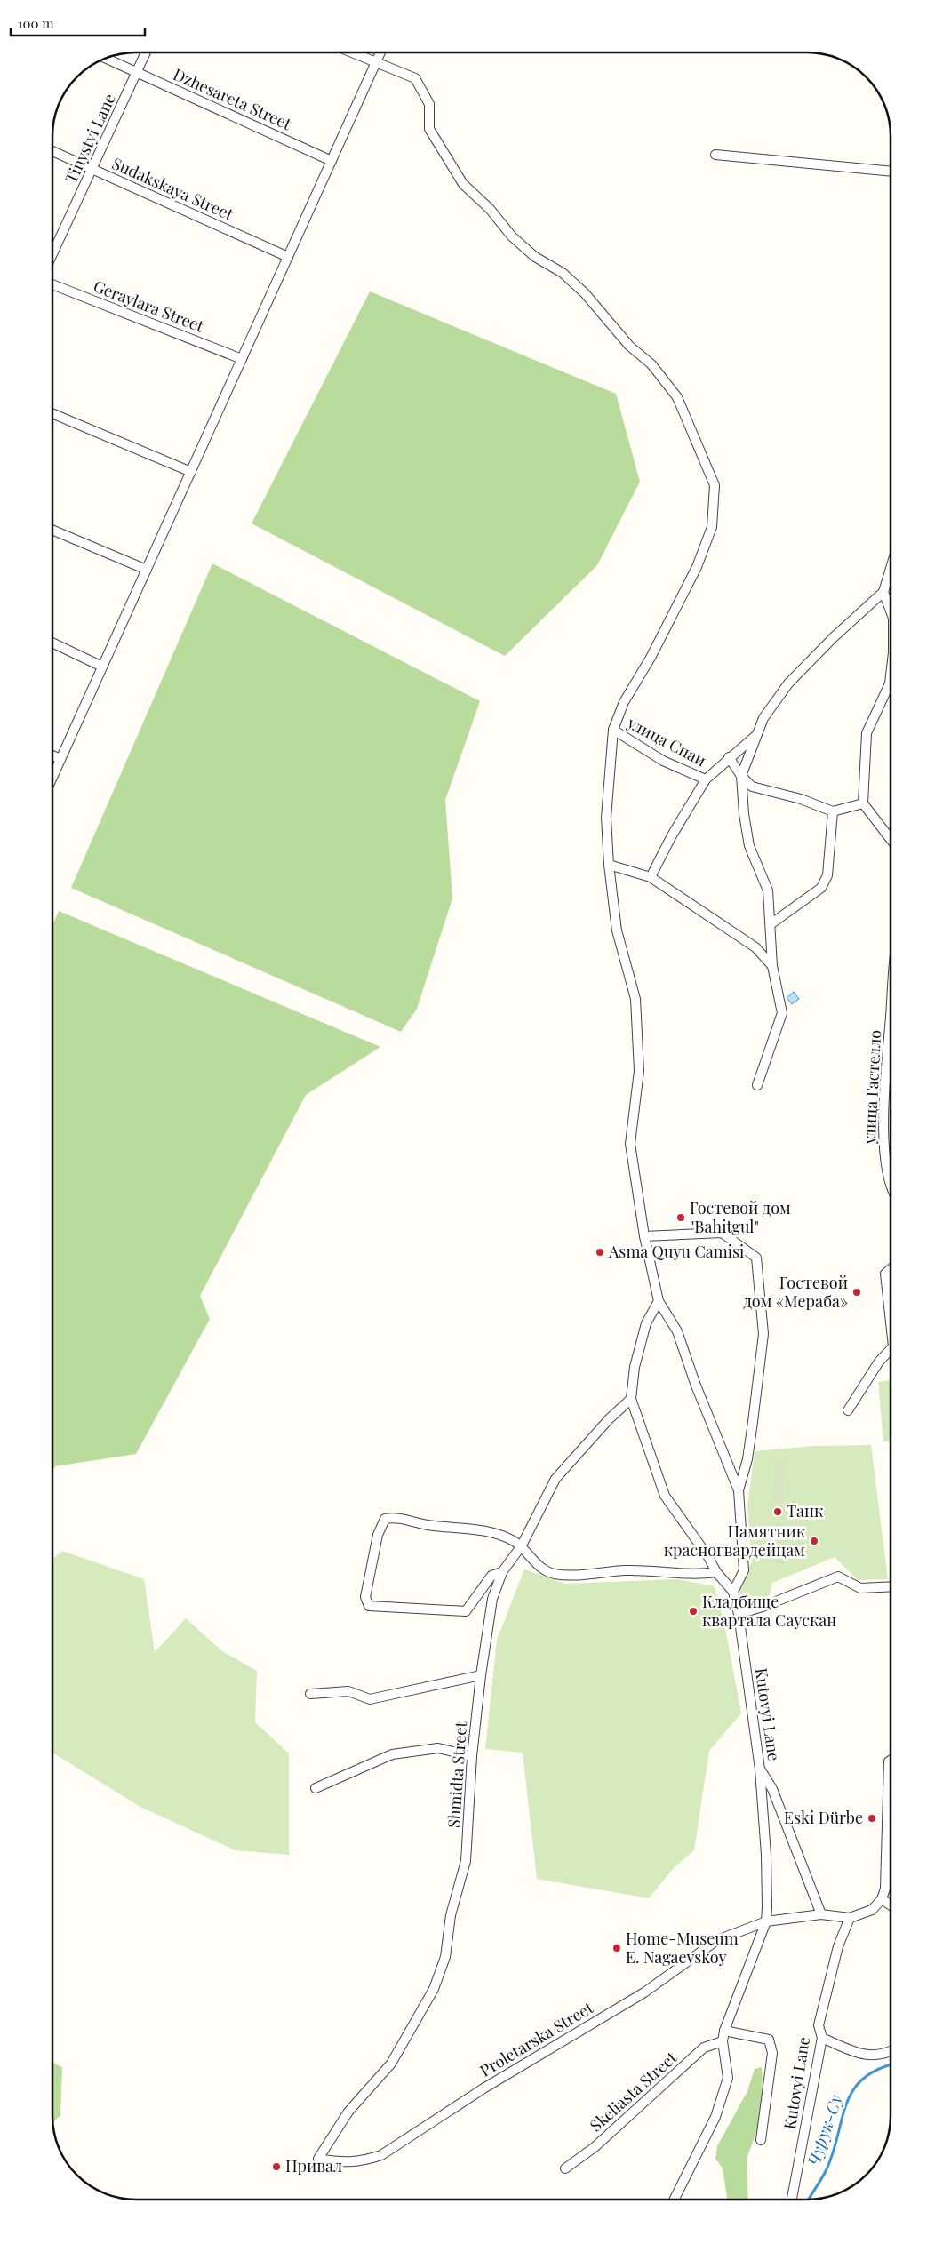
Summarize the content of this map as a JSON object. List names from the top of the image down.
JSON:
{
  "streets": {
    "street": [
      "Dzhesareta Street",
      "Tinystyi Lane",
      "Sudakskaya Street",
      "Geraylara Street",
      "улица Спаи",
      "улица Гастелло",
      "Kutovyi Lane",
      "Shmidta Street",
      "Proletarska Street",
      "Skeliasta Street"
    ]
  },
  "crossings": [
    ["Dzhesareta Street", "Tinystyi Lane"],
    ["Tinystyi Lane", "Sudakskaya Street"],
    ["Kutovyi Lane", "Proletarska Street"],
    ["Shmidta Street", "Proletarska Street"]
  ],
  "water": ["Чурук-Су"],
  "places": [
    "Гостевой дом \"Bahitgul\"",
    "Asma Quyu Camisi",
    "Гостевой дом «Мераба»",
    "Танк",
    "Памятник красногвардейцам",
    "Кладбище квартала Саускан",
    "Eski Dürbe",
    "Home-Museum E. Nagaevskoy",
    "Привал"
  ],
  "scale_bar": "100 m"
}
